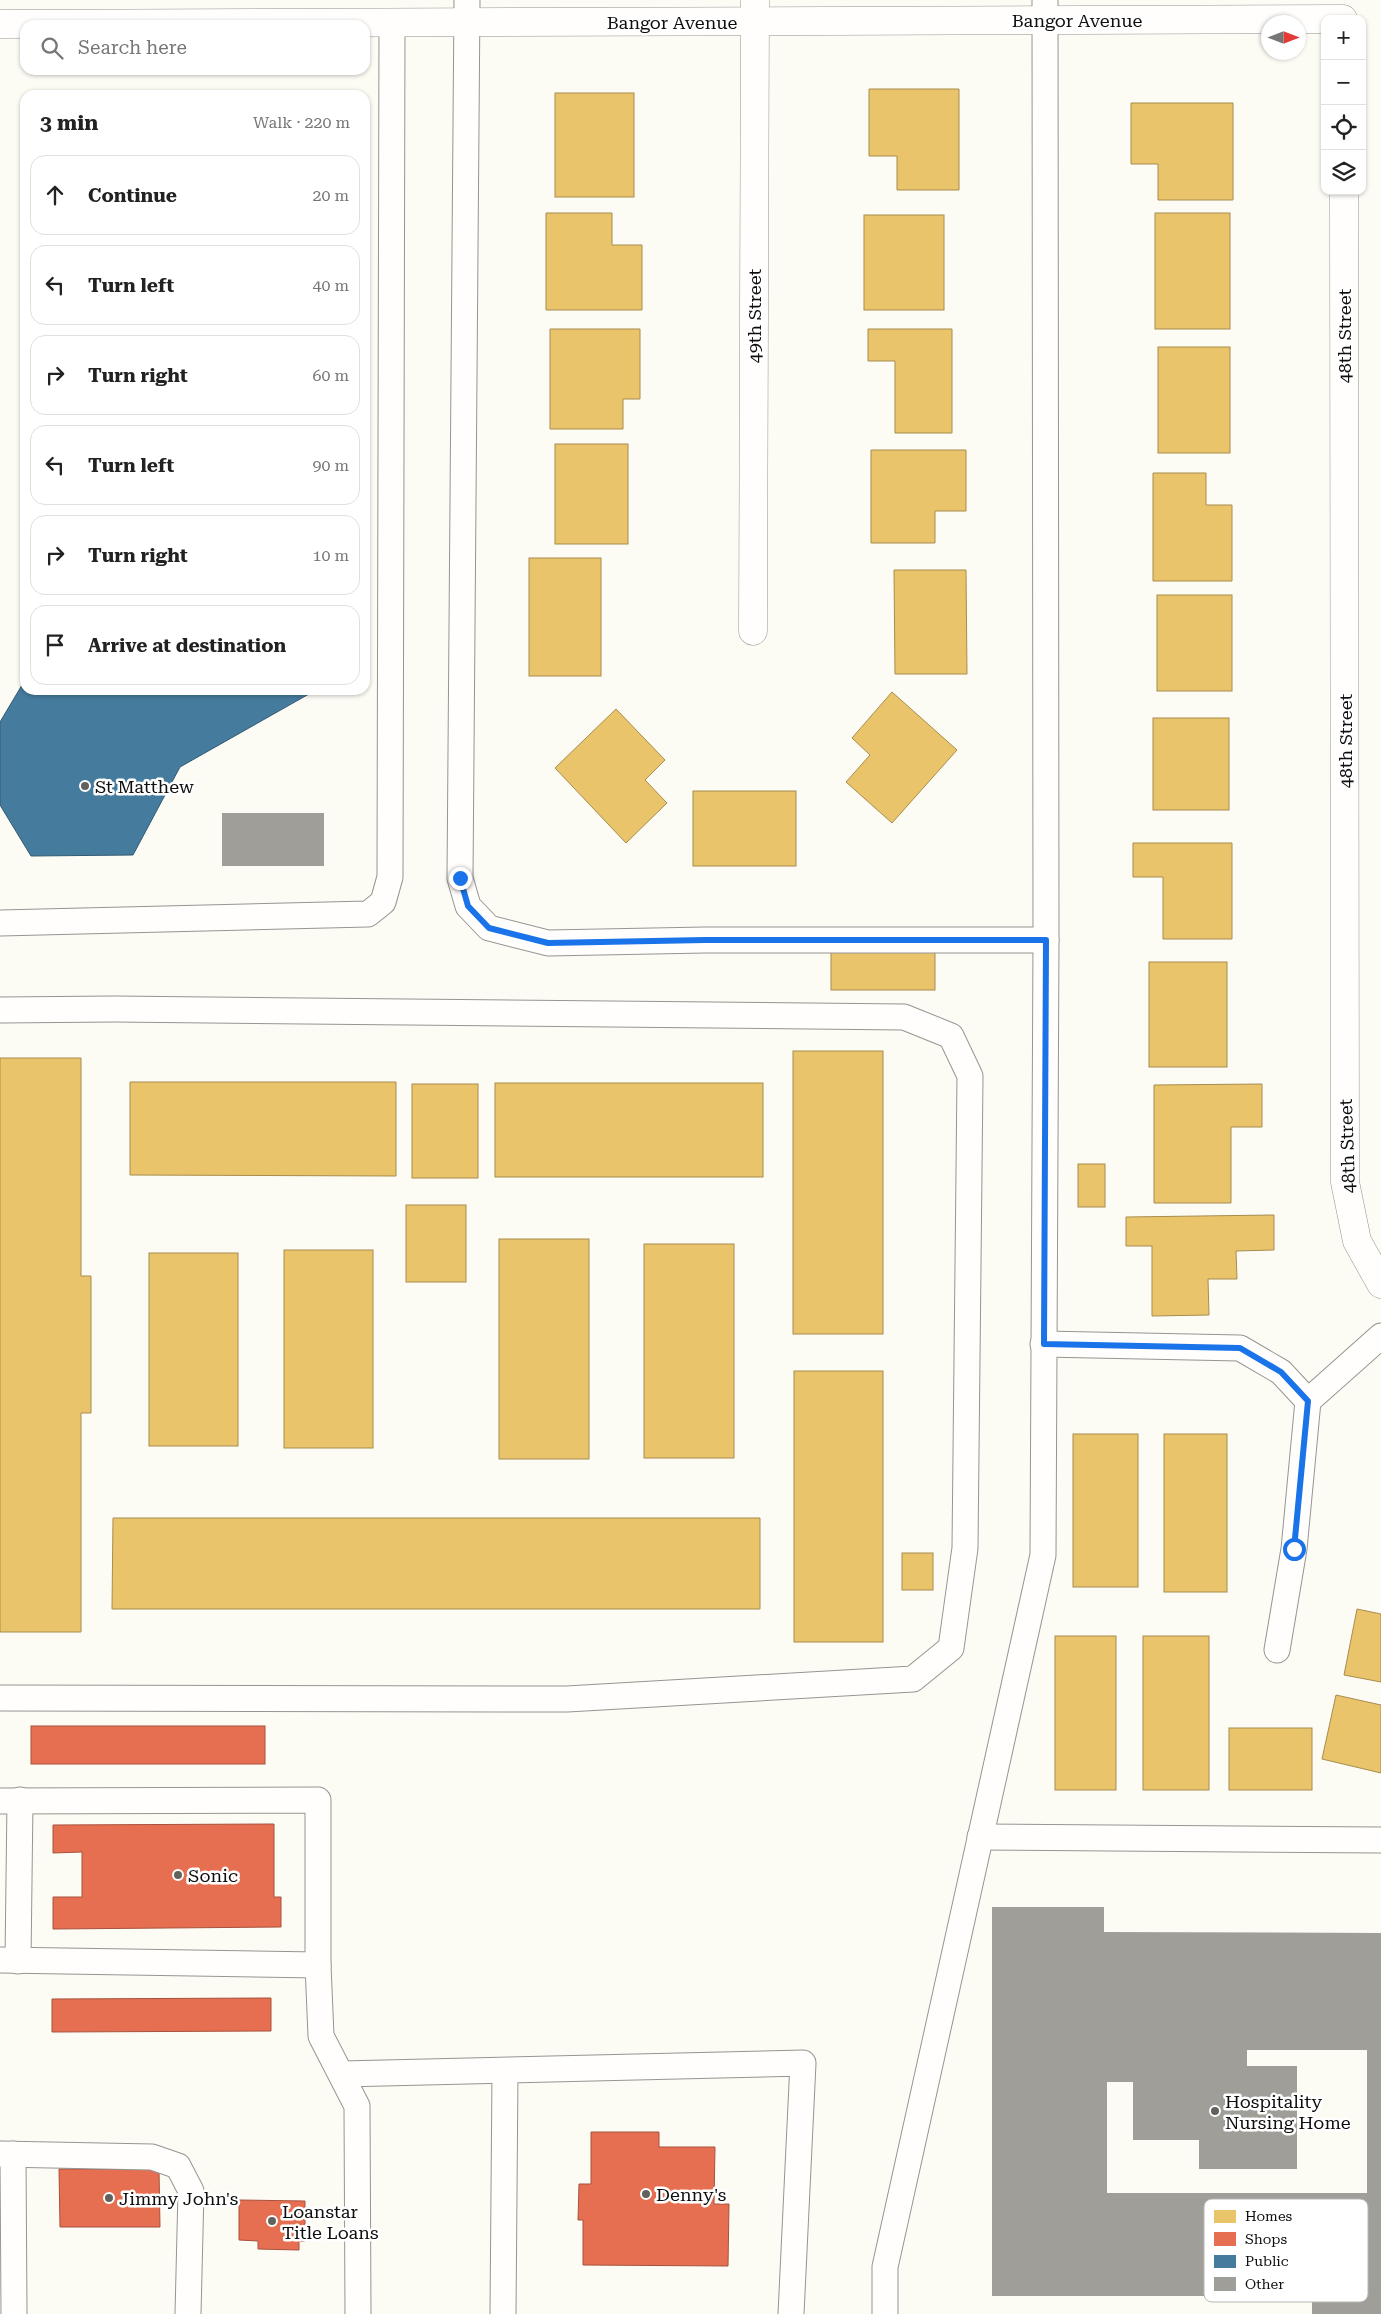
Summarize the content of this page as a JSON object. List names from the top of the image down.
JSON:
{
  "streets": {
    "street": ["Bangor Avenue", "49th Street", "48th Street"]
  },
  "crossings": [
    ["Bangor Avenue", "49th Street"]
  ],
  "places": [
    "St Matthew",
    "Sonic",
    "Hospitality Nursing Home",
    "Denny's",
    "Jimmy John's",
    "Loanstar Title Loans"
  ],
  "legend": [
    "Homes",
    "Shops",
    "Public",
    "Other"
  ],
  "north": "right",
  "page": {
    "map_buttons": ["+", "−"],
    "search": "Search here",
    "heading": ["3 min", "Walk · 220 m"],
    "list": [
      ["Continue", "20 m"],
      ["Turn left", "40 m"],
      ["Turn right", "60 m"],
      ["Turn left", "90 m"],
      ["Turn right", "10 m"],
      "Arrive at destination"
    ]
  }
}
